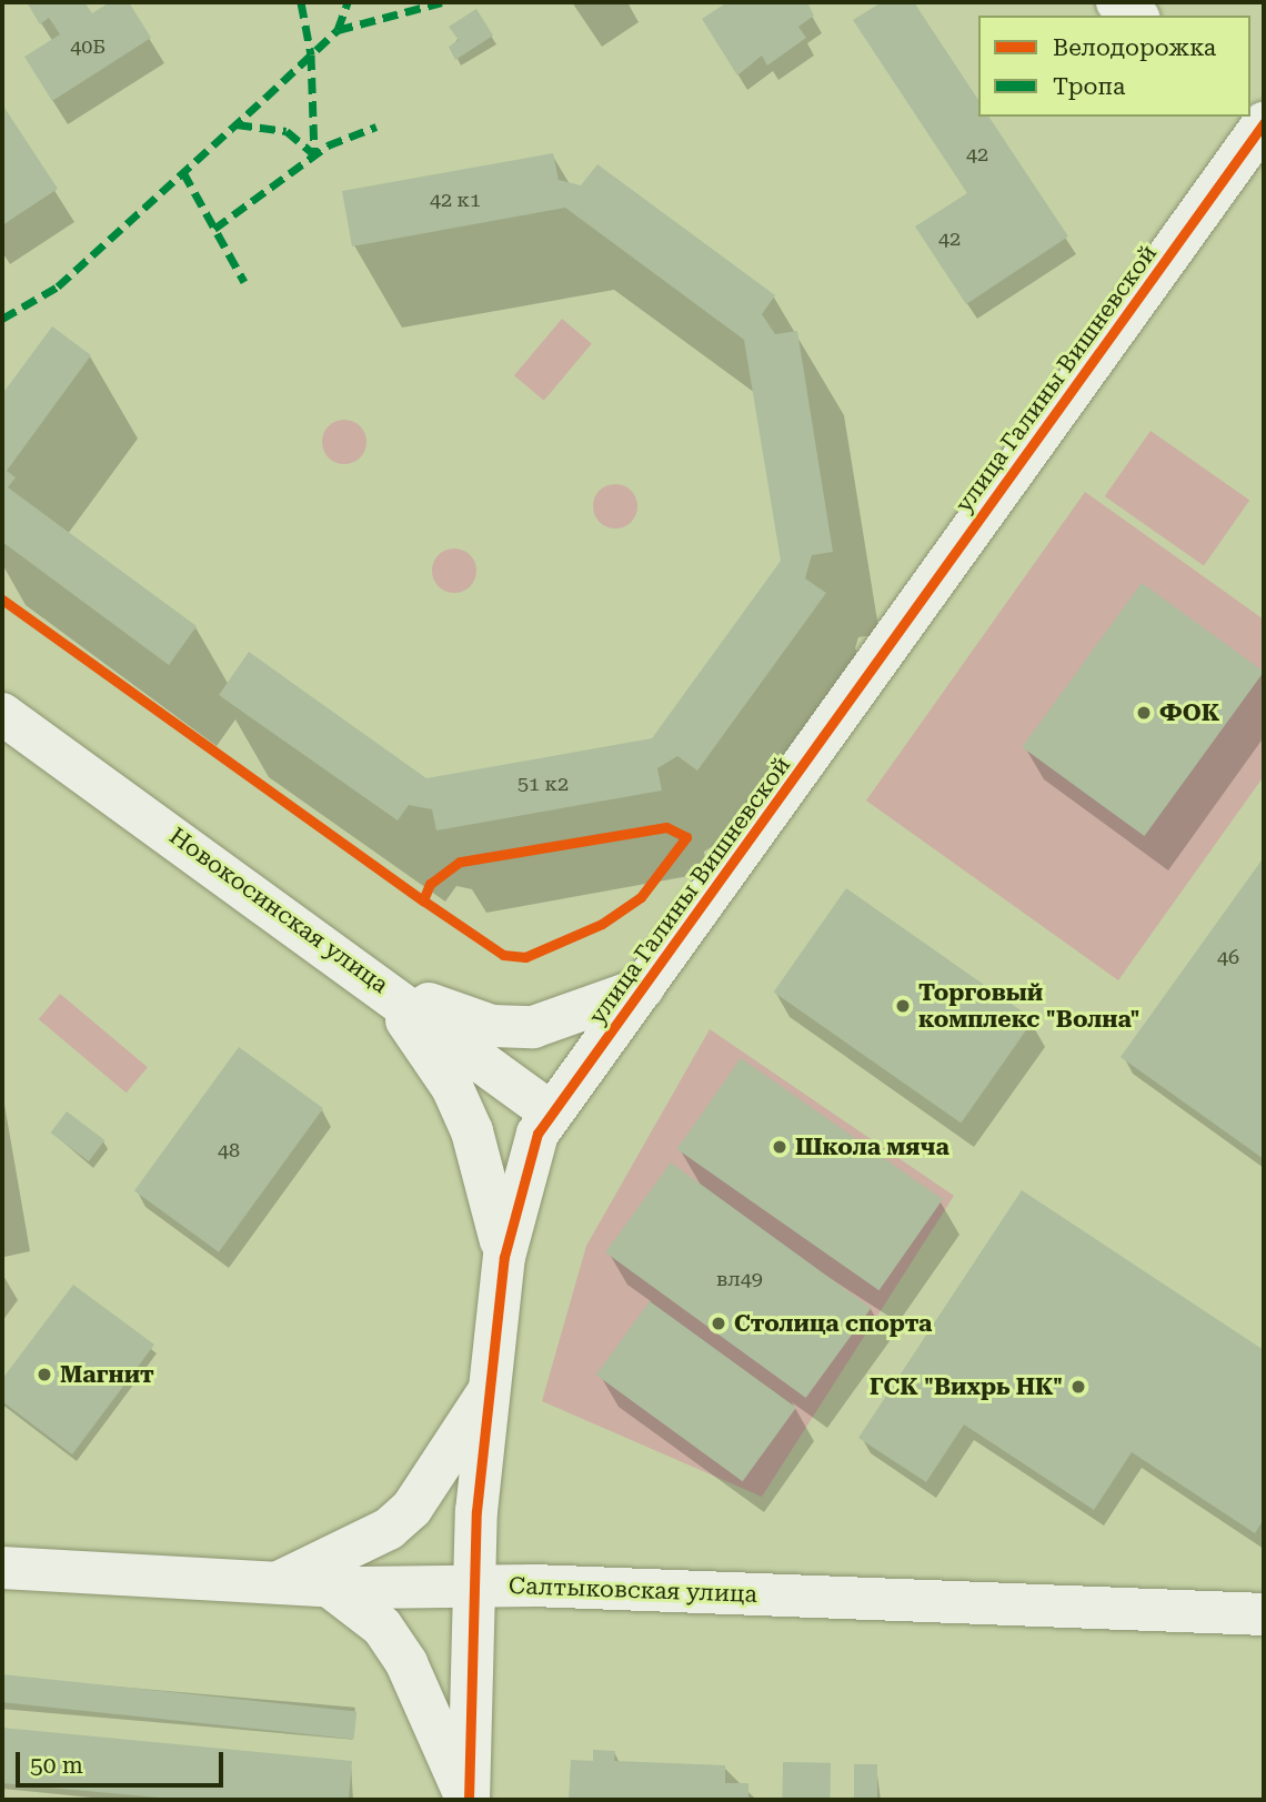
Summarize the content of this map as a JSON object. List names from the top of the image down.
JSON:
{
  "streets": {
    "street": ["улица Галины Вишневской", "Новокосинская улица", "Салтыковская улица"]
  },
  "crossings": [
    ["улица Галины Вишневской", "Новокосинская улица"],
    ["улица Галины Вишневской", "Салтыковская улица"]
  ],
  "places": [
    "ФОК",
    "Торговый комплекс \"Волна\"",
    "Школа мяча",
    "Столица спорта",
    "Магнит",
    "ГСК \"Вихрь НК\""
  ],
  "house_numbers": [
    "40Б",
    "42",
    "42 к1",
    "42",
    "51 к2",
    "46",
    "48",
    "вл49"
  ],
  "legend": ["Велодорожка", "Тропа"],
  "scale_bar": "50 m"
}
